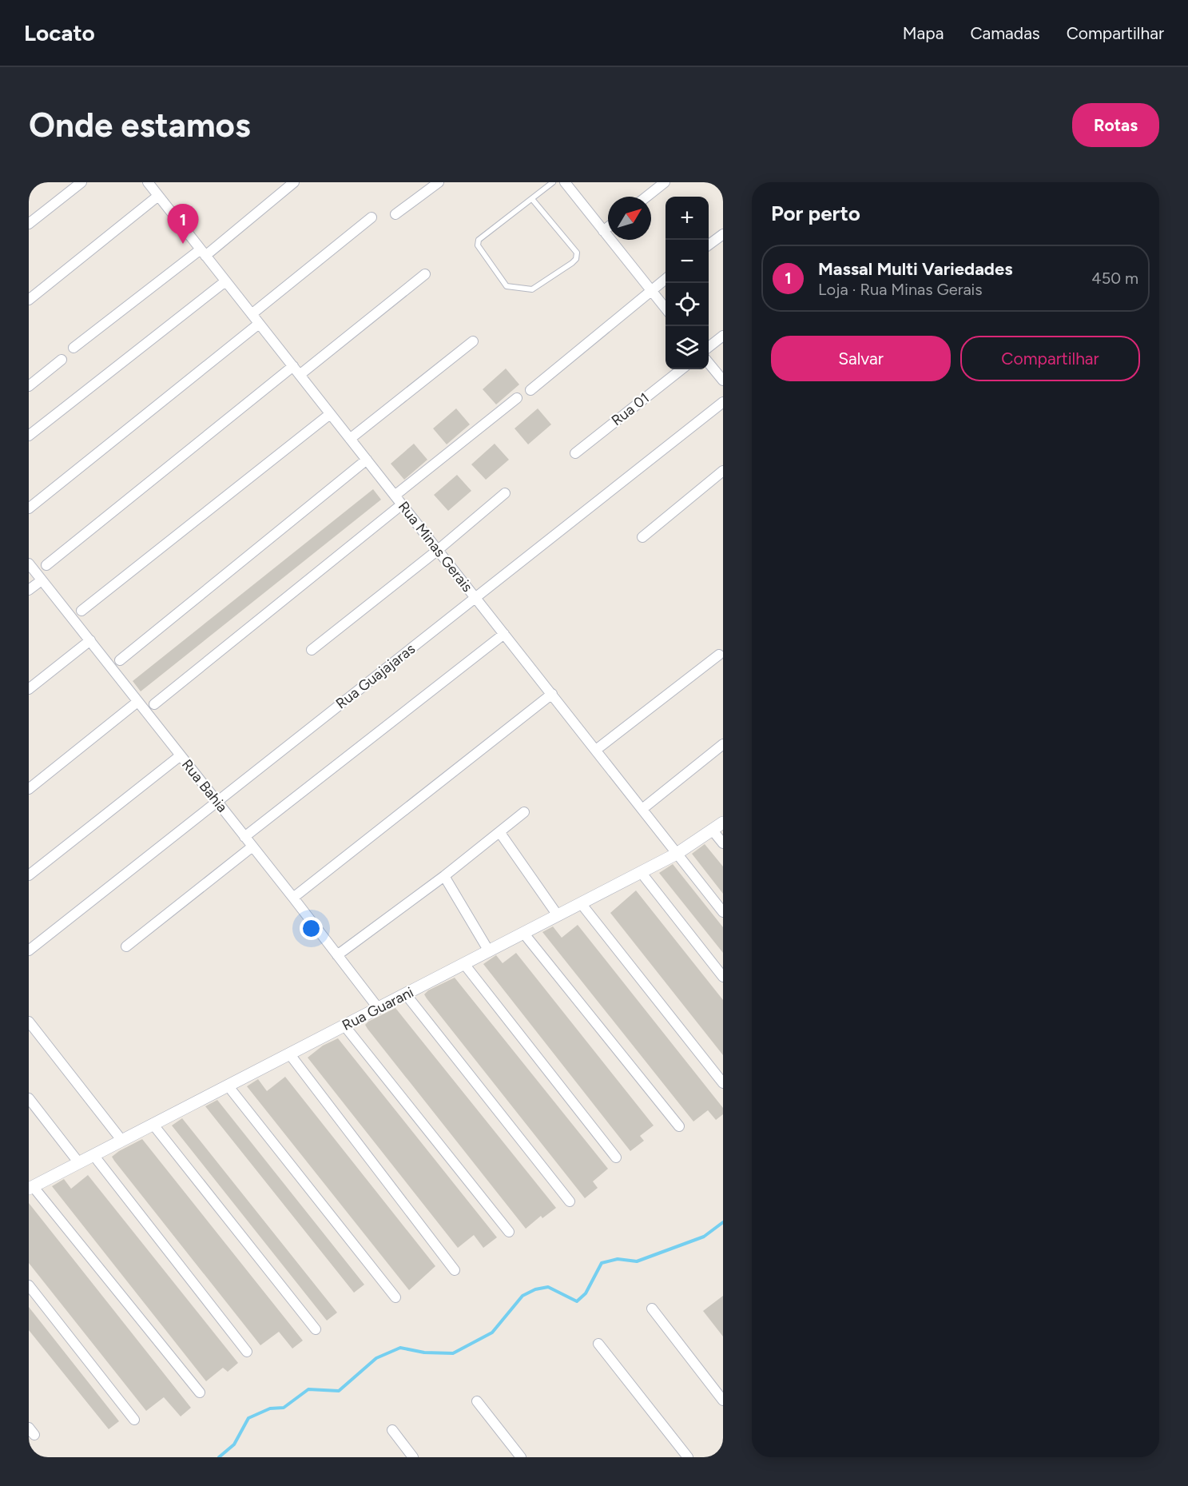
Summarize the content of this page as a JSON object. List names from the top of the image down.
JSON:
{
  "streets": {
    "street": [
      "Rua 01",
      "Rua Minas Gerais",
      "Rua Guajajaras",
      "Rua Bahia",
      "Rua Guarani"
    ]
  },
  "crossings": [
    ["Rua Minas Gerais", "Rua Guajajaras"],
    ["Rua Minas Gerais", "Rua Guarani"],
    ["Rua Guajajaras", "Rua Bahia"],
    ["Rua Bahia", "Rua Guarani"]
  ],
  "north": "top right",
  "page": {
    "header": "Locato",
    "nav": ["Mapa", "Camadas", "Compartilhar"],
    "buttons": [
      "Rotas",
      ["Salvar", "Compartilhar"]
    ],
    "title": "Onde estamos",
    "heading": "Por perto",
    "map_buttons": ["+", "−"],
    "pins": "1",
    "list": [
      {
        "mark": "1",
        "name": "Massal Multi Variedades",
        "note": "Loja · Rua Minas Gerais",
        "value": "450 m"
      }
    ]
  }
}
